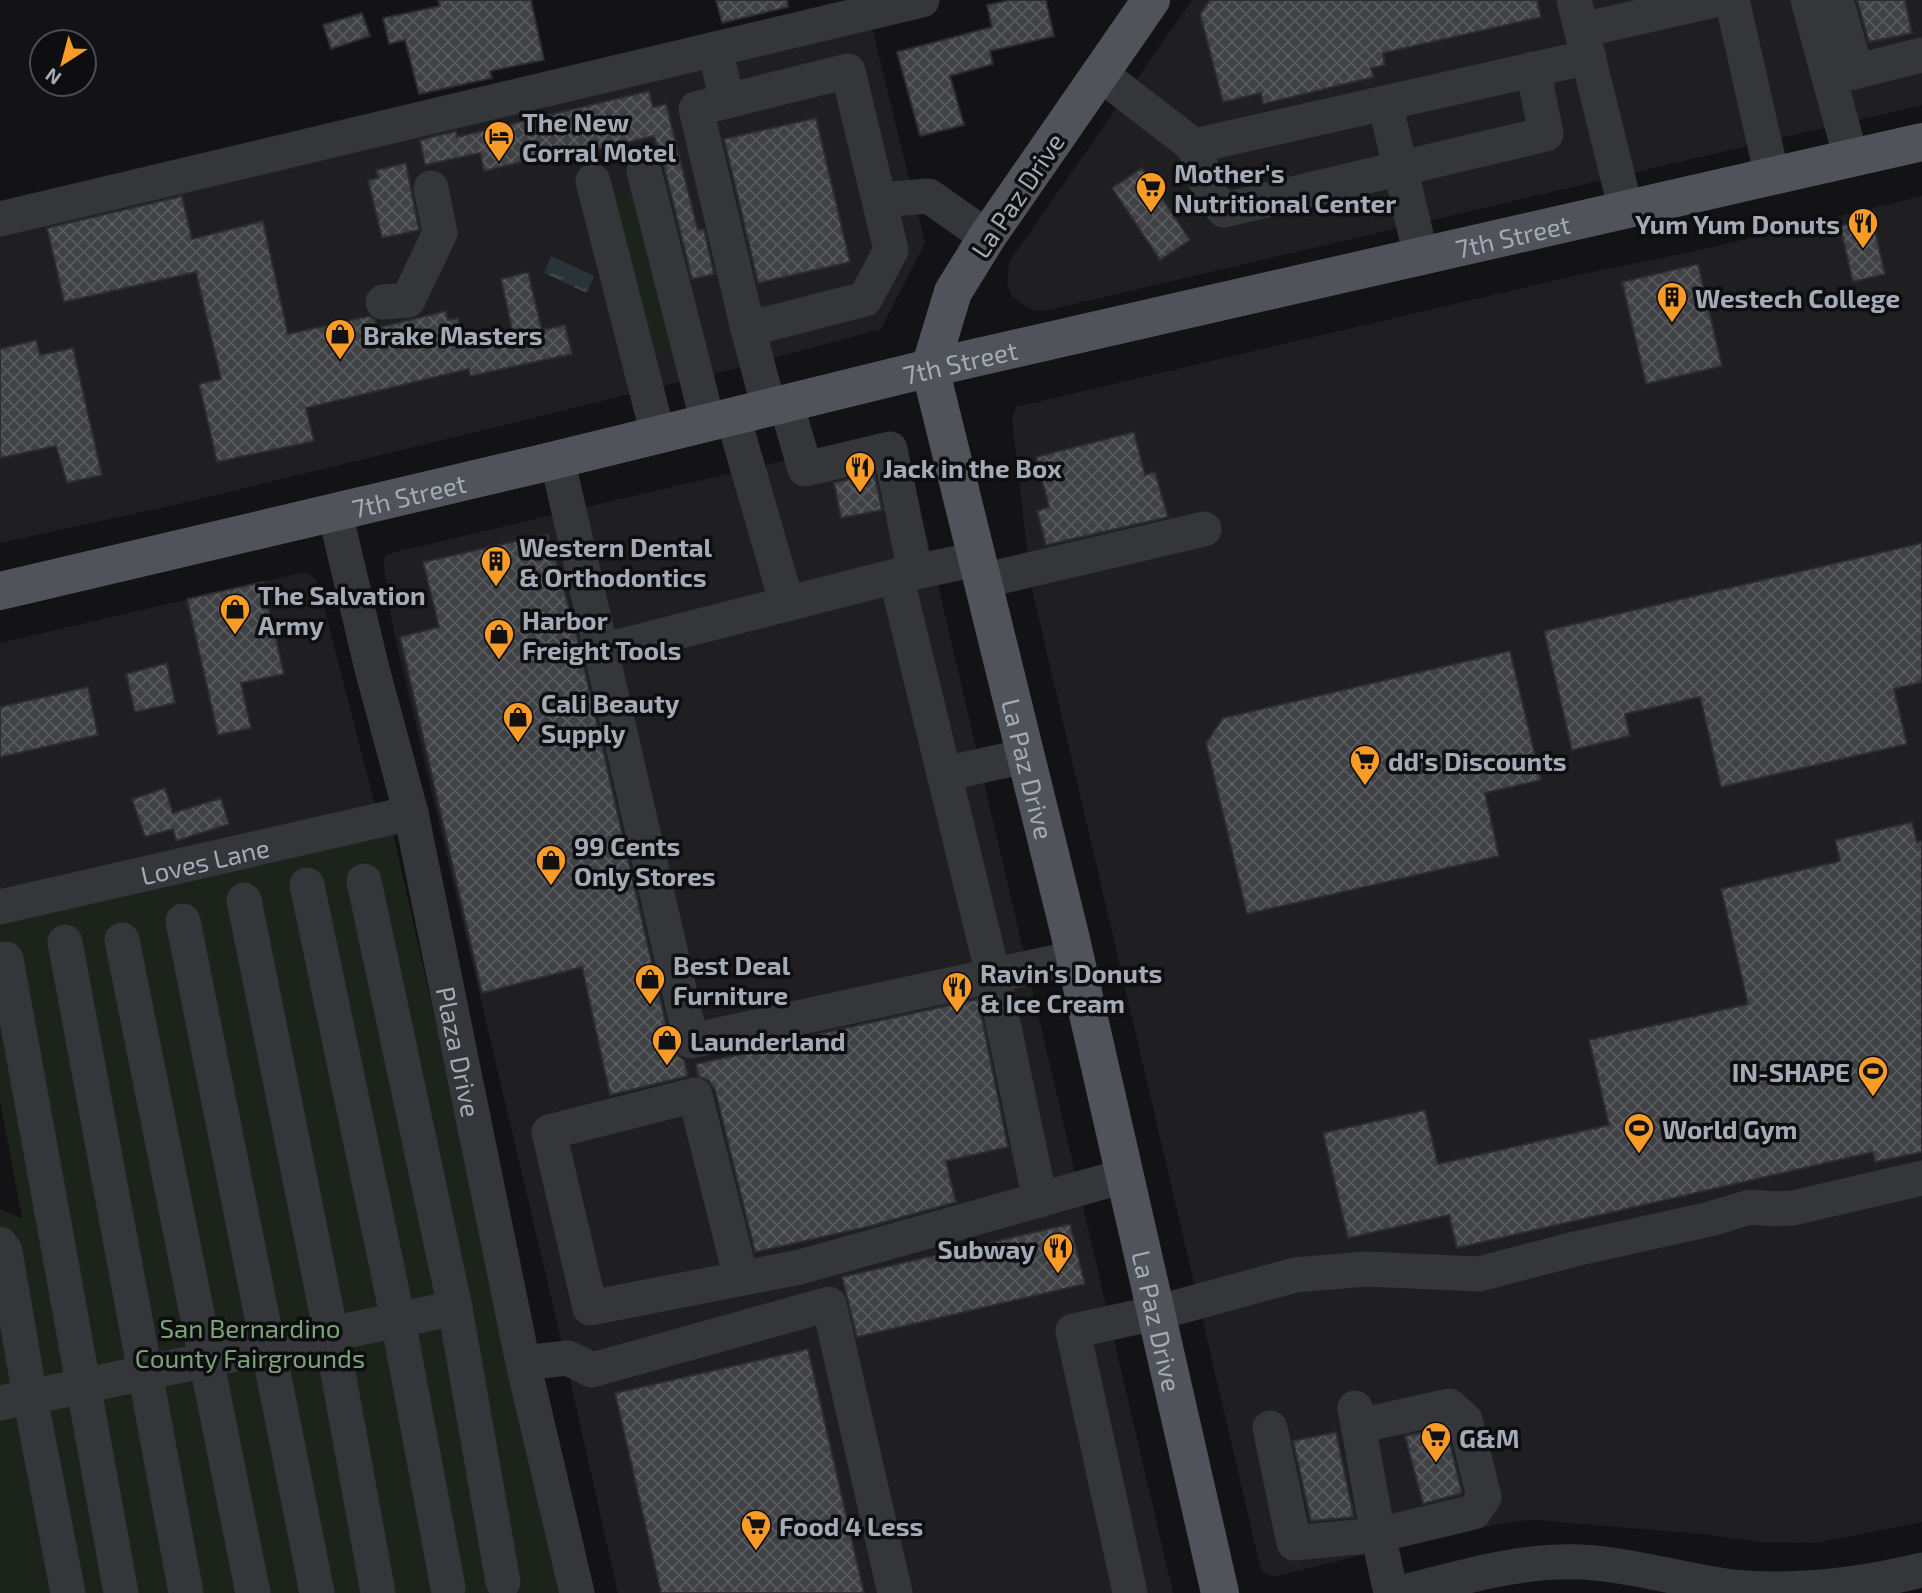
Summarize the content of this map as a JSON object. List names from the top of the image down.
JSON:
{
  "streets": {
    "main road": ["La Paz Drive", "7th Street"],
    "street": ["Loves Lane", "Plaza Drive"]
  },
  "crossings": [
    ["La Paz Drive", "7th Street"],
    ["7th Street", "Plaza Drive"],
    ["Loves Lane", "Plaza Drive"]
  ],
  "parks": ["San Bernardino County Fairgrounds"],
  "places": {
    "hotel": ["The New Corral Motel"],
    "supermarket": [
      "Mother's Nutritional Center",
      "dd's Discounts",
      "G&M",
      "Food 4 Less"
    ],
    "restaurant": [
      "Yum Yum Donuts",
      "Jack in the Box",
      "Ravin's Donuts & Ice Cream",
      "Subway"
    ],
    "building": ["Westech College", "Western Dental & Orthodontics"],
    "shop": [
      "Brake Masters",
      "The Salvation Army",
      "Harbor Freight Tools",
      "Cali Beauty Supply",
      "99 Cents Only Stores",
      "Best Deal Furniture",
      "Launderland"
    ],
    "sports": ["IN-SHAPE", "World Gym"]
  },
  "north": "bottom left"
}
